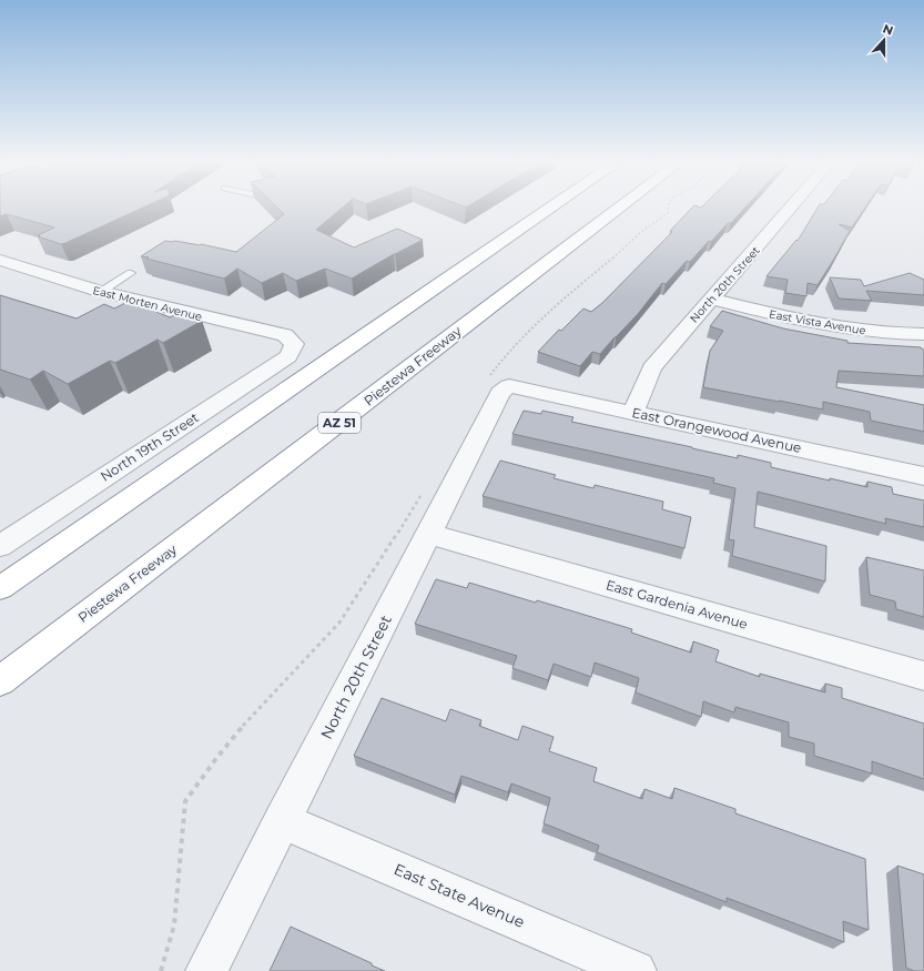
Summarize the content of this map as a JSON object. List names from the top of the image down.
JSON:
{
  "streets": {
    "highway": ["Piestewa Freeway", "AZ 51"],
    "street": [
      "North 20th Street",
      "East Morten Avenue",
      "East Vista Avenue",
      "East Orangewood Avenue",
      "North 19th Street",
      "East Gardenia Avenue",
      "East State Avenue"
    ]
  },
  "crossings": [
    ["North 20th Street", "East Vista Avenue"],
    ["North 20th Street", "East Orangewood Avenue"],
    ["North 20th Street", "East Gardenia Avenue"],
    ["North 20th Street", "East State Avenue"],
    ["East Morten Avenue", "North 19th Street"]
  ],
  "north": "top"
}
